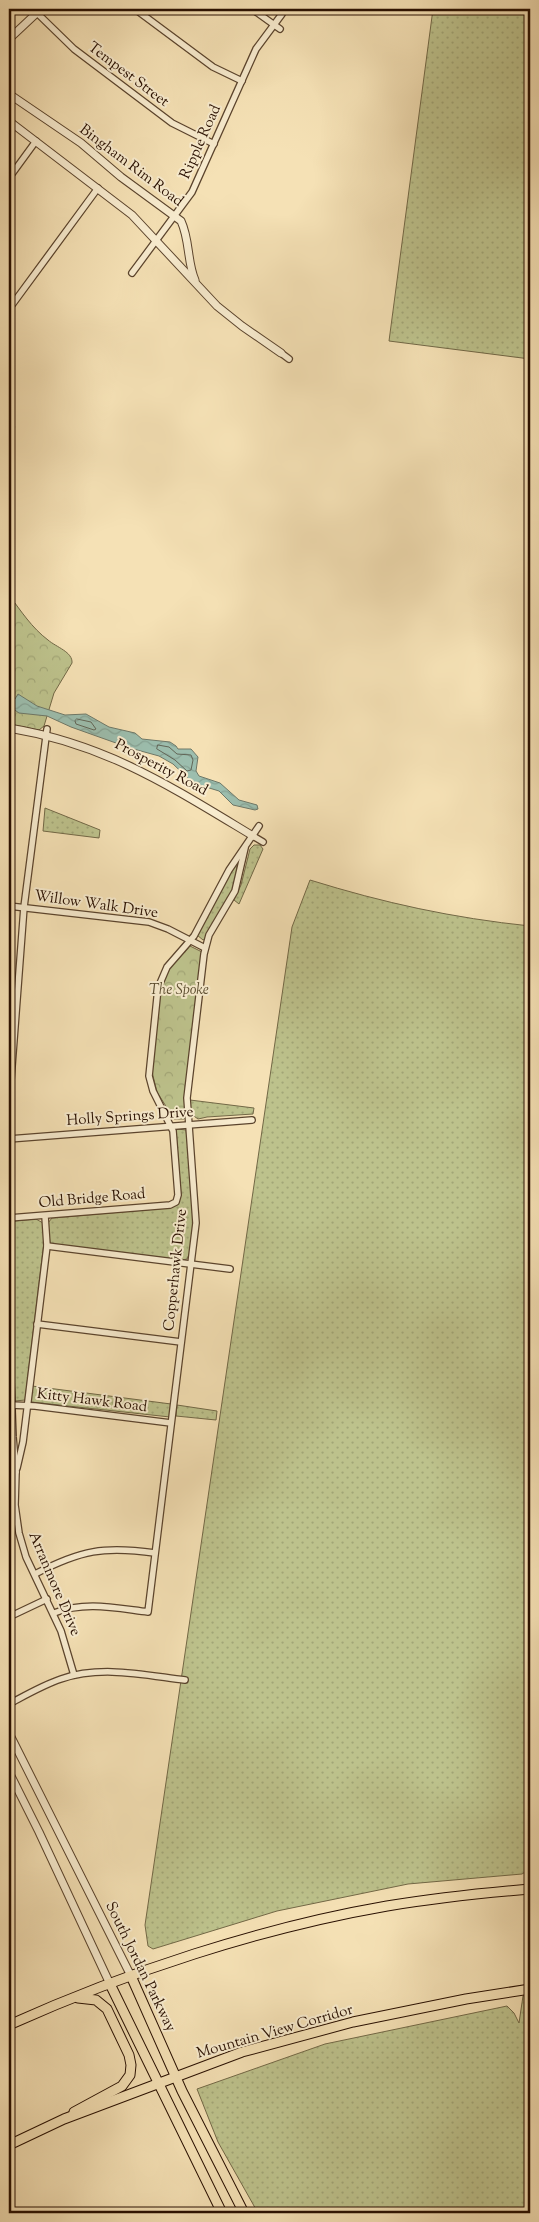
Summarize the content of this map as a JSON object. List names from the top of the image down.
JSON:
{
  "streets": {
    "main road": ["South Jordan Parkway", "Mountain View Corridor"],
    "street": [
      "Tempest Street",
      "Ripple Road",
      "Bingham Rim Road",
      "Prosperity Road",
      "Willow Walk Drive",
      "Holly Springs Drive",
      "Old Bridge Road",
      "Copperhawk Drive",
      "Kitty Hawk Road",
      "Arranmore Drive"
    ]
  },
  "crossings": [
    ["Tempest Street", "Ripple Road"],
    ["Ripple Road", "Bingham Rim Road"],
    ["Prosperity Road", "Copperhawk Drive"],
    ["Willow Walk Drive", "Copperhawk Drive"],
    ["Holly Springs Drive", "Copperhawk Drive"],
    ["Old Bridge Road", "Copperhawk Drive"],
    ["Old Bridge Road", "Arranmore Drive"],
    ["Copperhawk Drive", "Kitty Hawk Road"],
    ["Copperhawk Drive", "Arranmore Drive"],
    ["Kitty Hawk Road", "Arranmore Drive"],
    ["South Jordan Parkway", "Mountain View Corridor"]
  ],
  "parks": ["The Spoke"]
}
